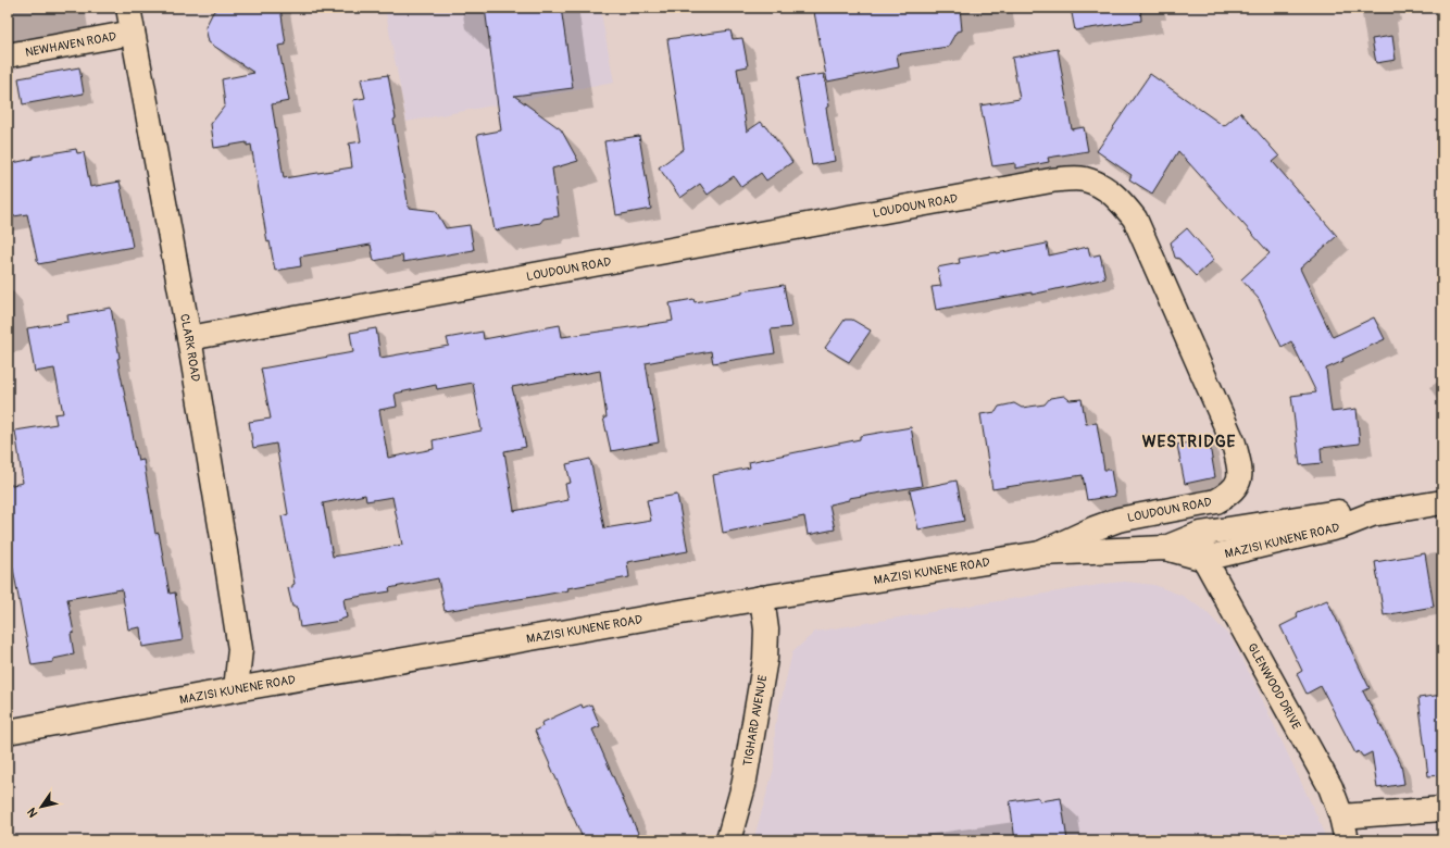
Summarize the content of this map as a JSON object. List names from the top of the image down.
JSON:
{
  "streets": {
    "street": [
      "NEWHAVEN ROAD",
      "LOUDOUN ROAD",
      "CLARK ROAD",
      "MAZISI KUNENE ROAD",
      "GLENWOOD DRIVE",
      "TIGHARD AVENUE"
    ]
  },
  "crossings": [
    ["NEWHAVEN ROAD", "CLARK ROAD"],
    ["LOUDOUN ROAD", "CLARK ROAD"],
    ["LOUDOUN ROAD", "MAZISI KUNENE ROAD"],
    ["CLARK ROAD", "MAZISI KUNENE ROAD"],
    ["MAZISI KUNENE ROAD", "GLENWOOD DRIVE"],
    ["MAZISI KUNENE ROAD", "TIGHARD AVENUE"]
  ],
  "districts": ["WESTRIDGE"],
  "north": "bottom left"
}
